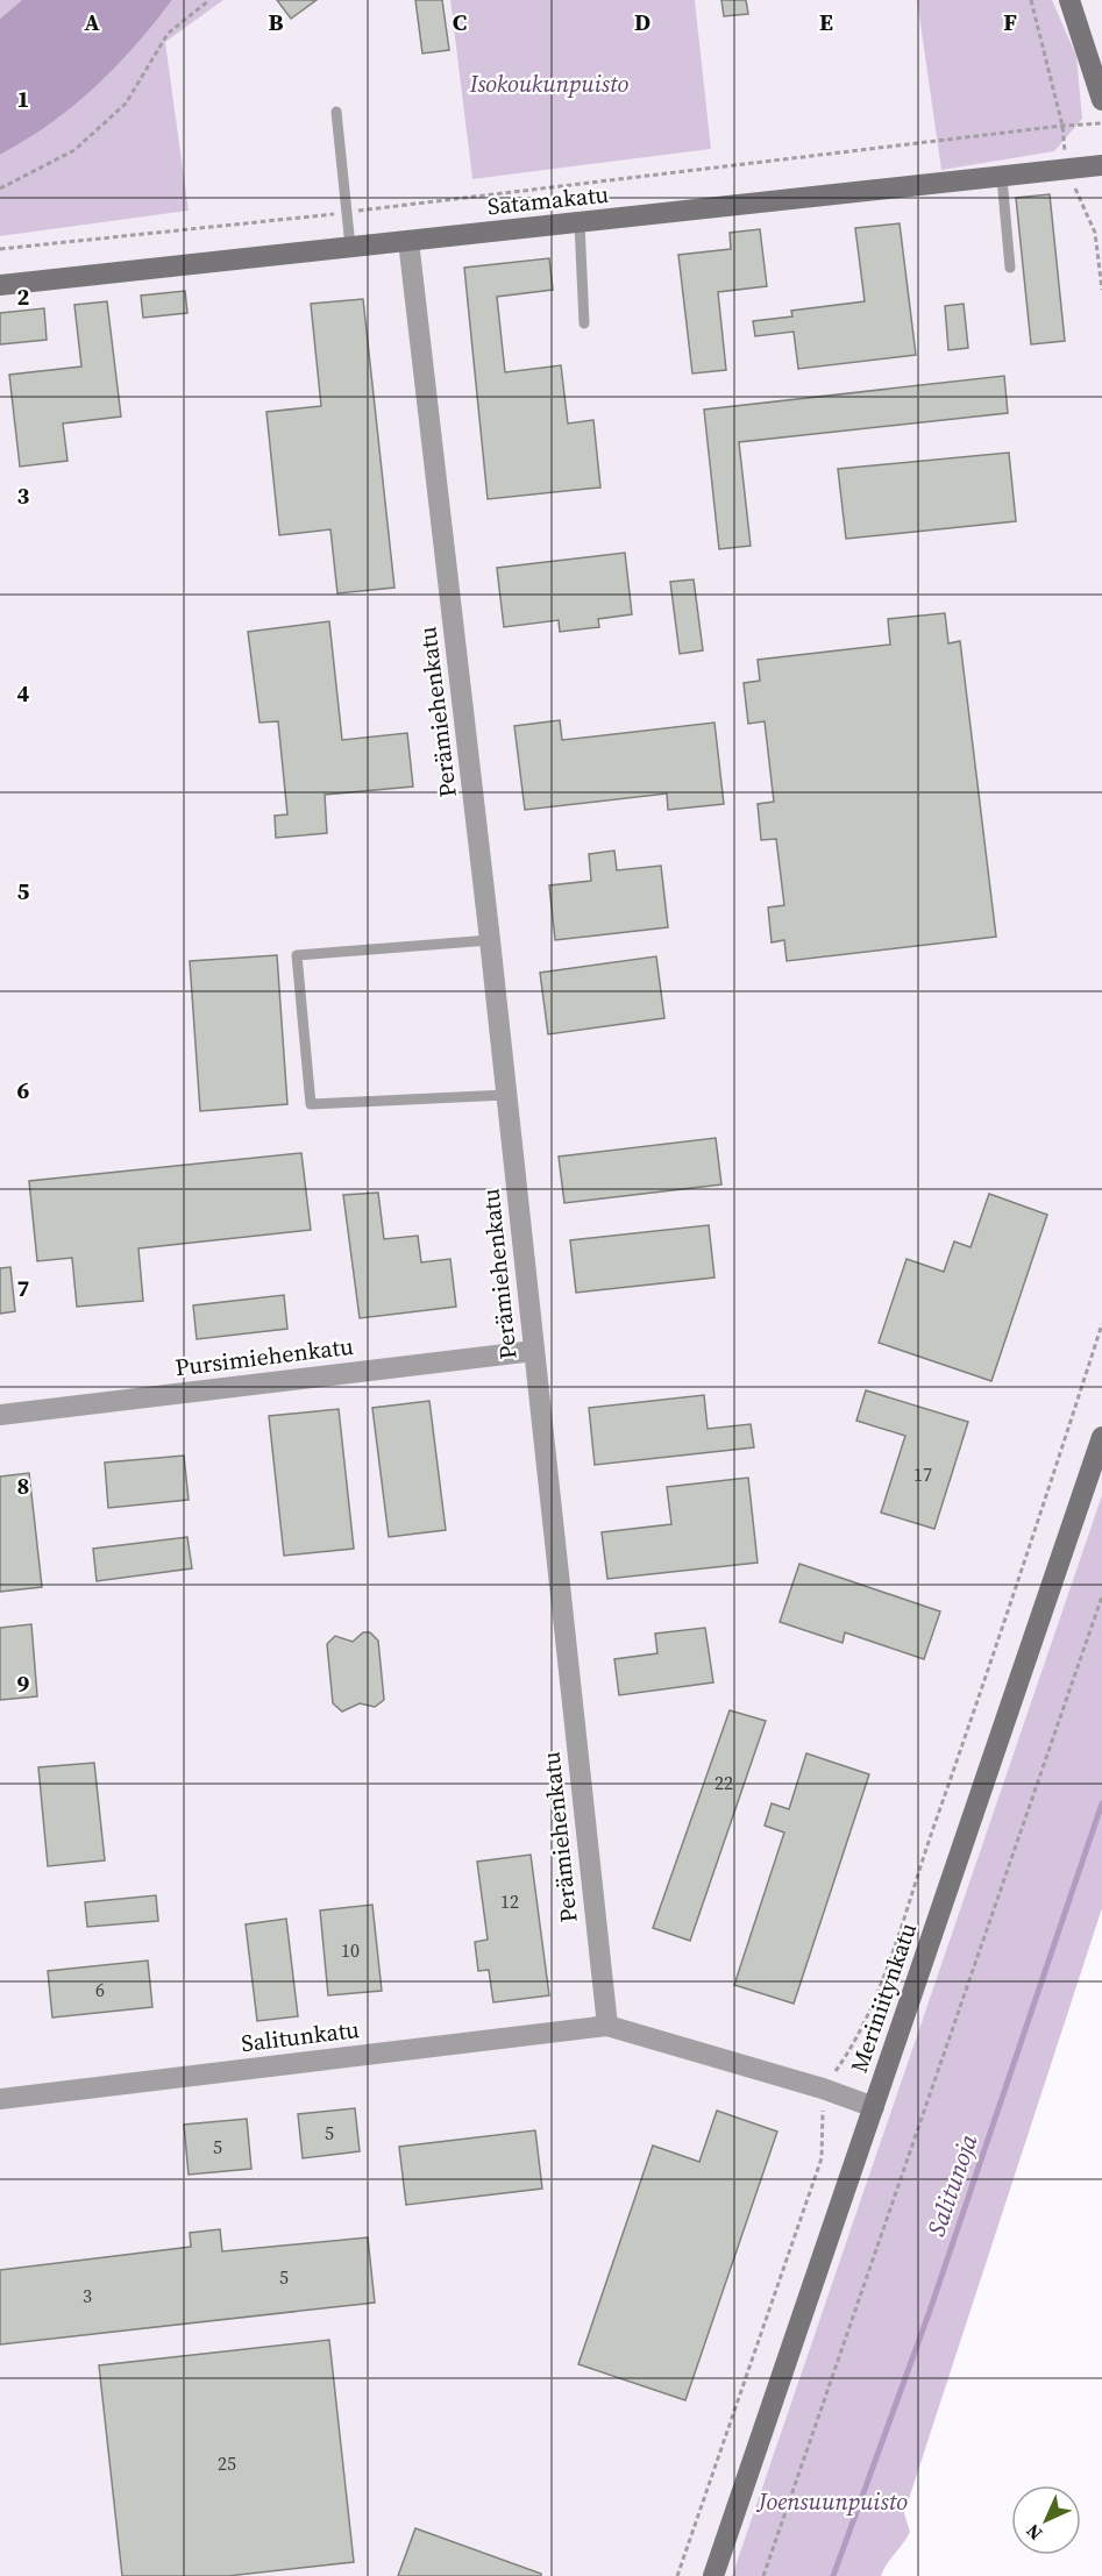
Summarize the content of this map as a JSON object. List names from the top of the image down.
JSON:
{
  "streets": {
    "main road": ["Satamakatu", "Meriniitynkatu"],
    "street": ["Perämiehenkatu", "Pursimiehenkatu", "Salitunkatu"]
  },
  "crossings": [
    ["Satamakatu", "Perämiehenkatu"],
    ["Perämiehenkatu", "Pursimiehenkatu"],
    ["Perämiehenkatu", "Salitunkatu"]
  ],
  "water": ["Salitunoja"],
  "parks": ["Isokoukunpuisto", "Joensuunpuisto"],
  "house_numbers": [
    "17",
    "22",
    "12",
    "10",
    "6",
    "5",
    "5",
    "5",
    "3",
    "25"
  ],
  "north": "bottom left",
  "grid": {
    "columns": [
      "A",
      "B",
      "C",
      "D",
      "E",
      "F"
    ],
    "rows": [
      "1",
      "2",
      "3",
      "4",
      "5",
      "6",
      "7",
      "8",
      "9"
    ]
  }
}
